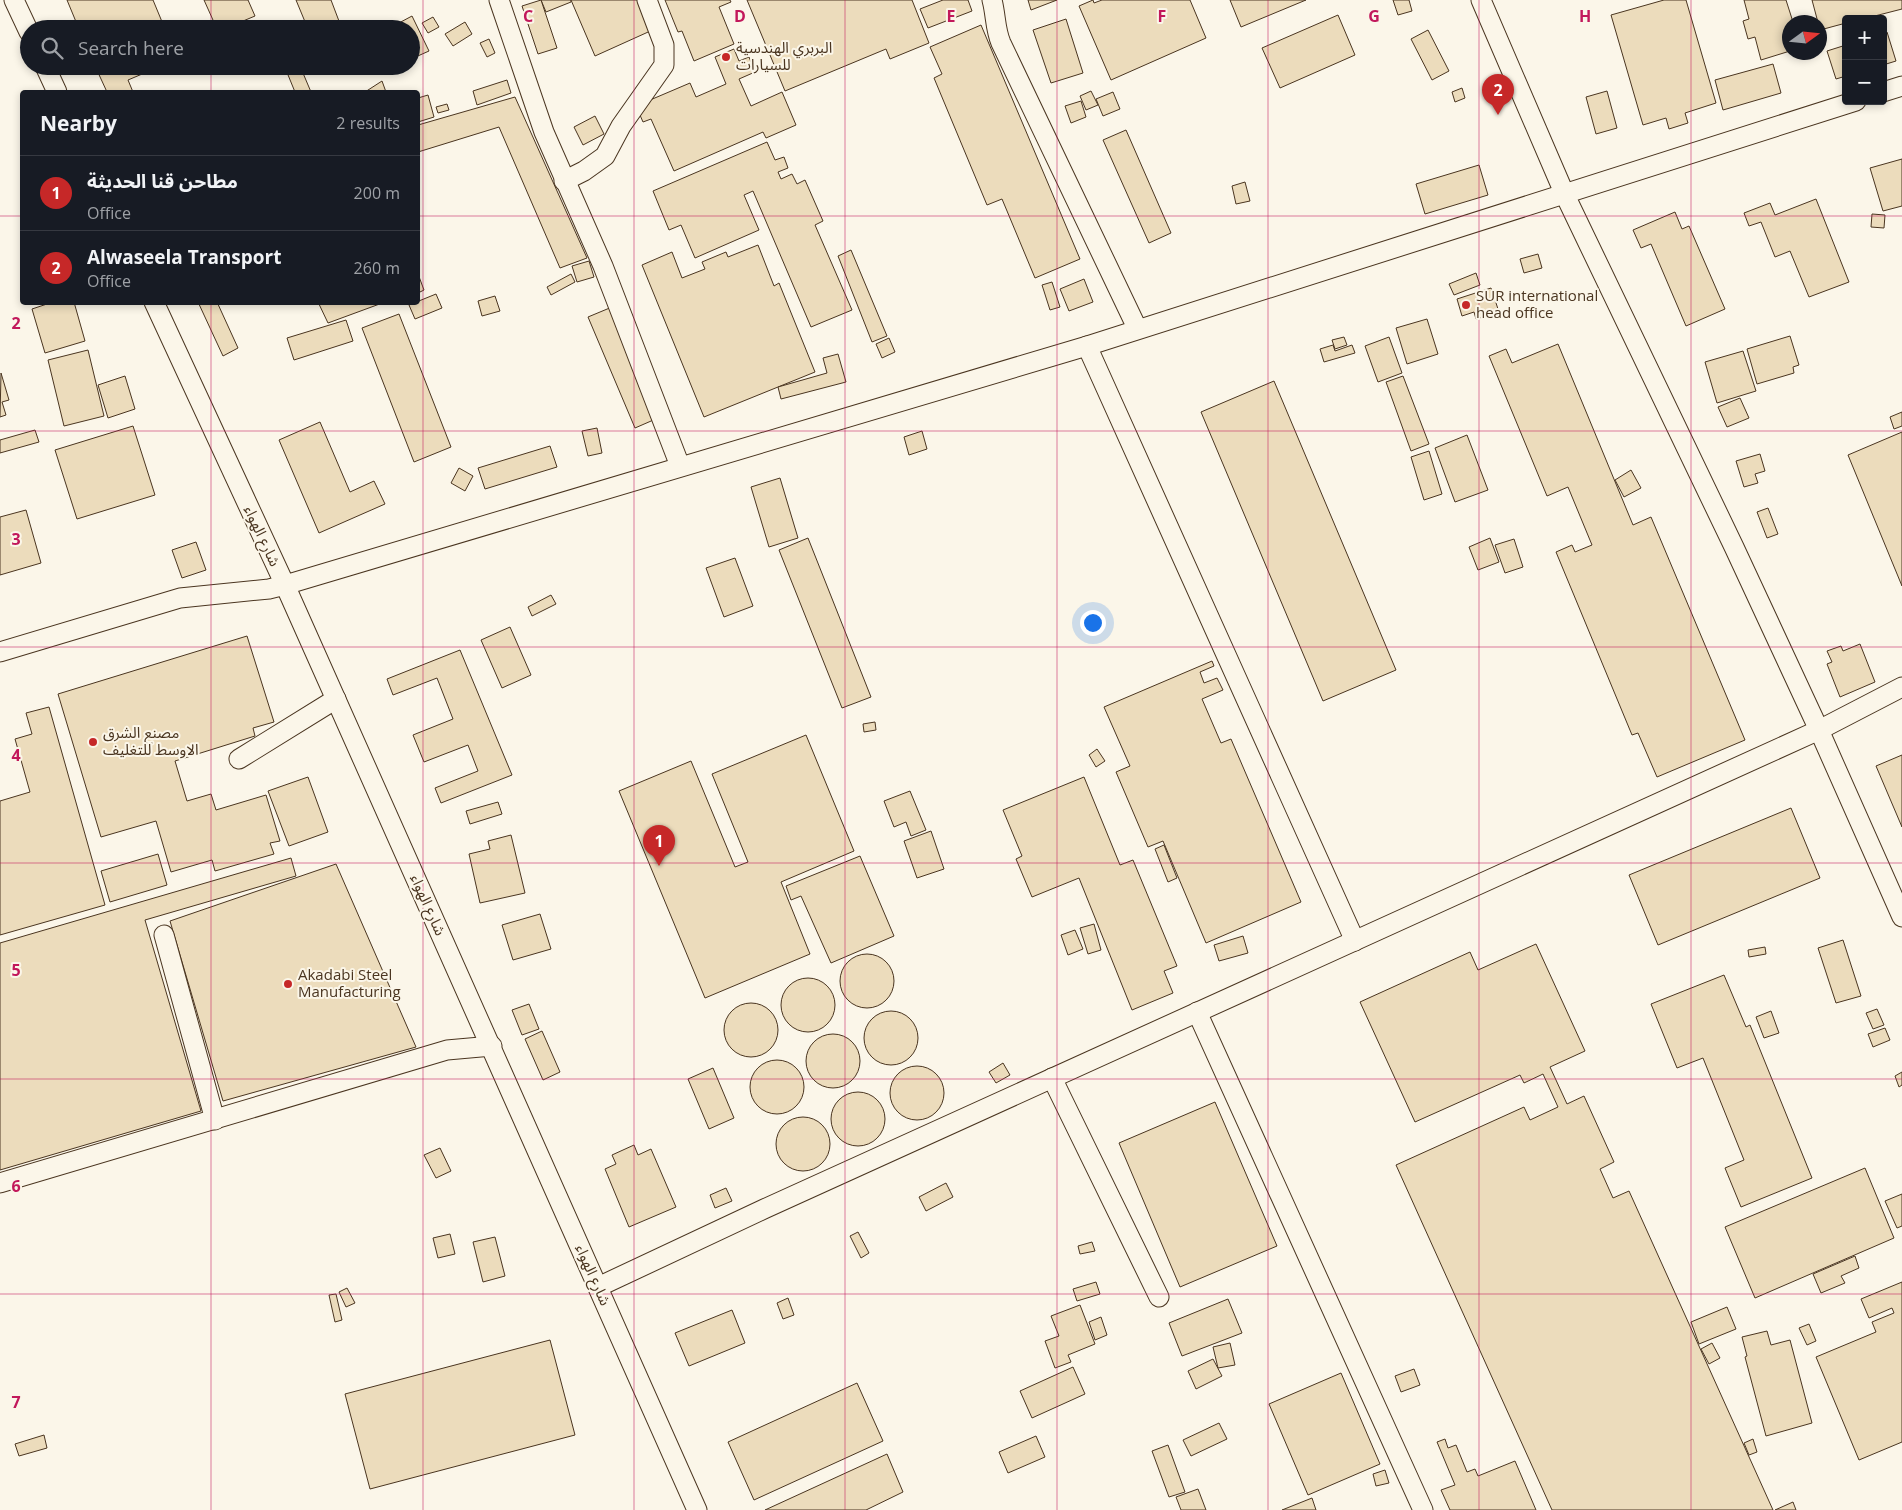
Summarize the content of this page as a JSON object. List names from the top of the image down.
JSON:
{
  "streets": {
    "street": ["شارع الهواء"]
  },
  "places": [
    "البربري الهندسية للسيارات",
    "SUR international head office",
    "مصنع الشرق الاوسط للتغليف",
    "Akadabi Steel Manufacturing"
  ],
  "north": "right",
  "page": {
    "map_buttons": ["+", "−"],
    "search": "Search here",
    "pins": ["2", "1"],
    "heading": ["Nearby", "2 results"],
    "list": [
      {
        "mark": "1",
        "name": "مطاحن قنا الحديثة",
        "note": "Office",
        "value": "200 m"
      },
      {
        "mark": "2",
        "name": "Alwaseela Transport",
        "note": "Office",
        "value": "260 m"
      }
    ]
  },
  "grid": {
    "columns": [
      "C",
      "D",
      "E",
      "F",
      "G",
      "H"
    ],
    "rows": [
      "2",
      "3",
      "4",
      "5",
      "6",
      "7"
    ]
  }
}
